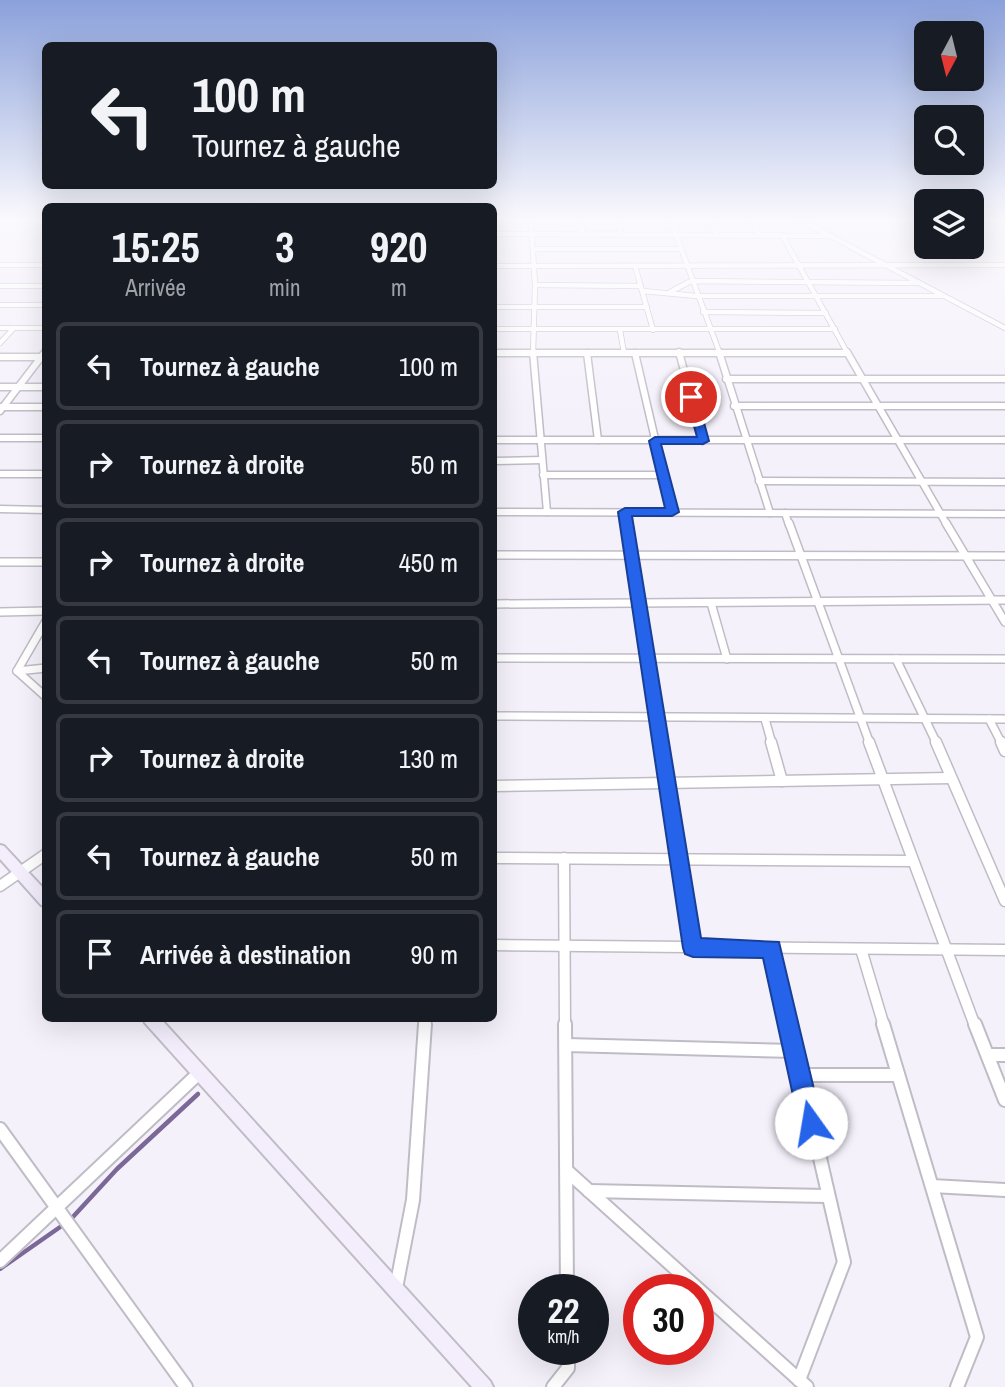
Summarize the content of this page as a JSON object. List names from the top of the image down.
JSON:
{
  "north": "bottom",
  "page": {
    "turn": ["100 m", "Tournez à gauche"],
    "eta": [
      "15:25",
      "Arrivée",
      "3",
      "min",
      "920",
      "m"
    ],
    "list": [
      {
        "name": "Tournez à gauche",
        "value": "100 m"
      },
      {
        "name": "Tournez à droite",
        "value": "50 m"
      },
      {
        "name": "Tournez à droite",
        "value": "450 m"
      },
      {
        "name": "Tournez à gauche",
        "value": "50 m"
      },
      {
        "name": "Tournez à droite",
        "value": "130 m"
      },
      {
        "name": "Tournez à gauche",
        "value": "50 m"
      },
      {
        "name": "Arrivée à destination",
        "value": "90 m"
      }
    ],
    "speed": "22 km/h",
    "limit": "30"
  }
}
